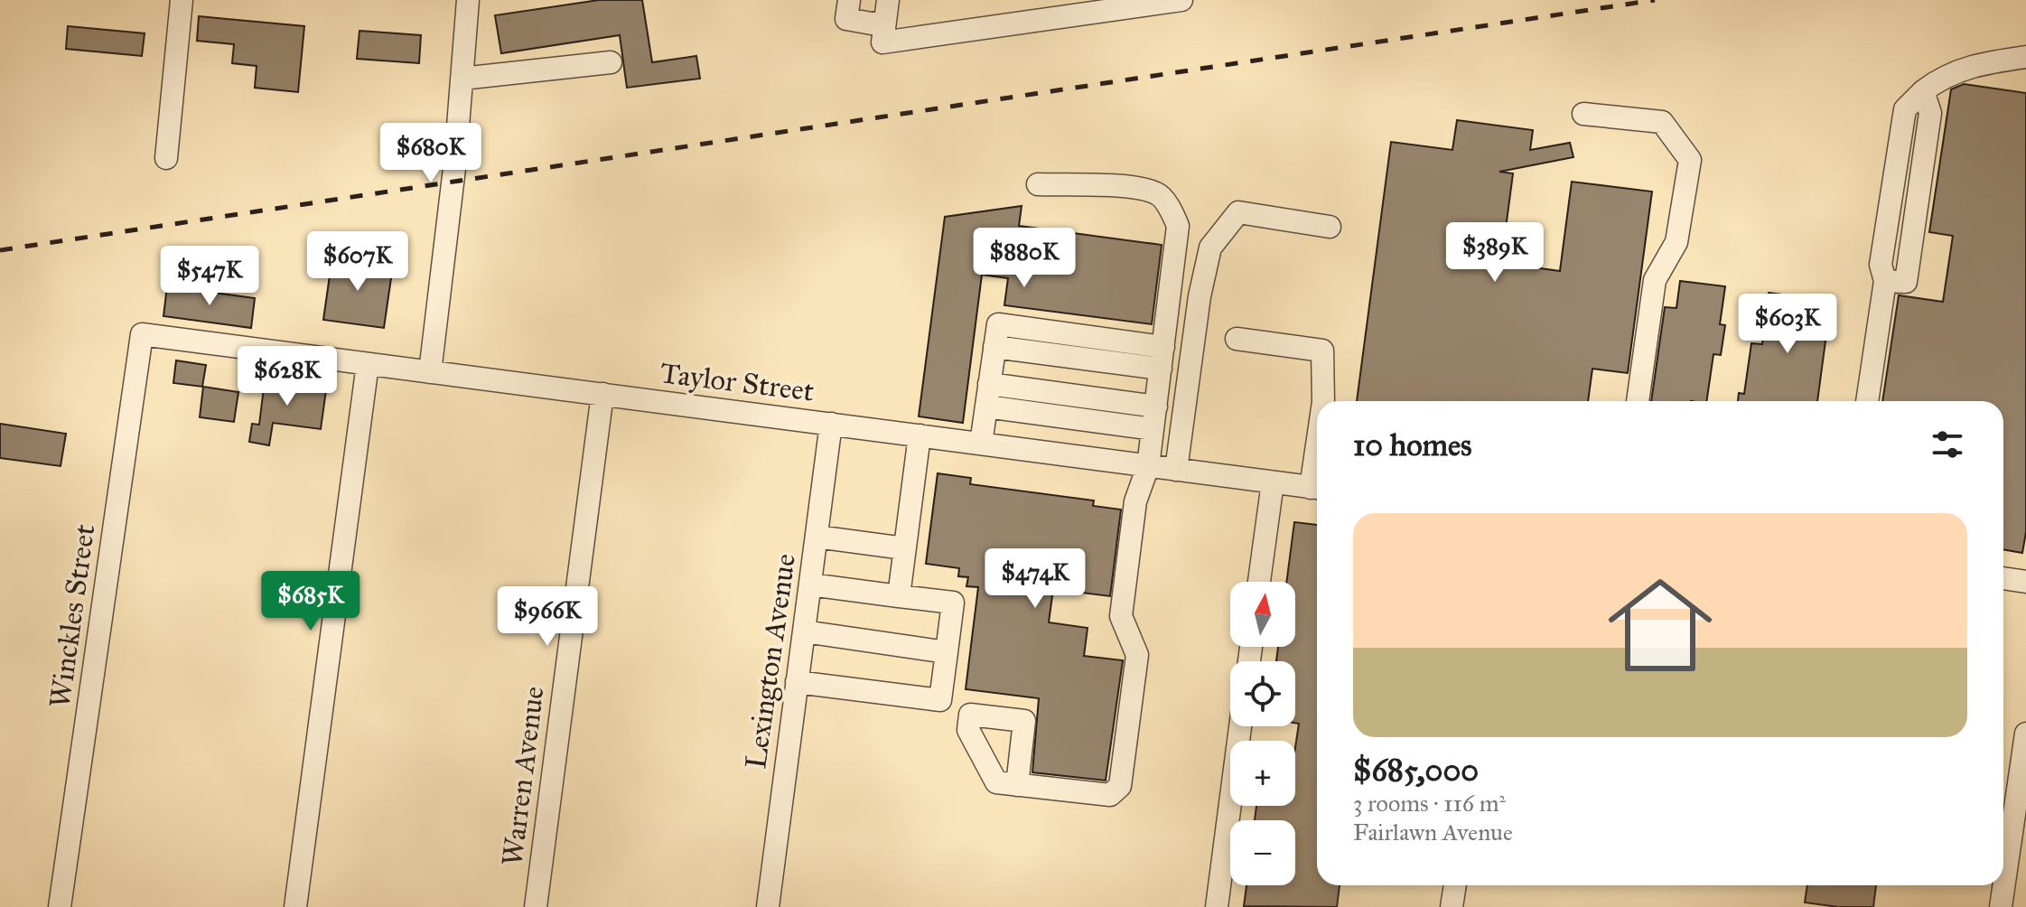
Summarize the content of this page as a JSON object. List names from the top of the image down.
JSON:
{
  "streets": {
    "street": [
      "Taylor Street",
      "Winckles Street",
      "Lexington Avenue",
      "Warren Avenue"
    ]
  },
  "crossings": [
    ["Taylor Street", "Winckles Street"],
    ["Taylor Street", "Lexington Avenue"],
    ["Taylor Street", "Warren Avenue"]
  ],
  "north": "top",
  "page": {
    "price": [
      "$680K",
      "$389K",
      "$880K",
      "$607K",
      "$547K",
      "$603K",
      "$628K",
      "$474K",
      "$685K",
      "$966K"
    ],
    "heading": "10 homes",
    "list": [
      {
        "name": "$685,000",
        "note": "3 rooms · 116 m² · Fairlawn Avenue"
      }
    ],
    "map_buttons": ["+", "−"]
  }
}
